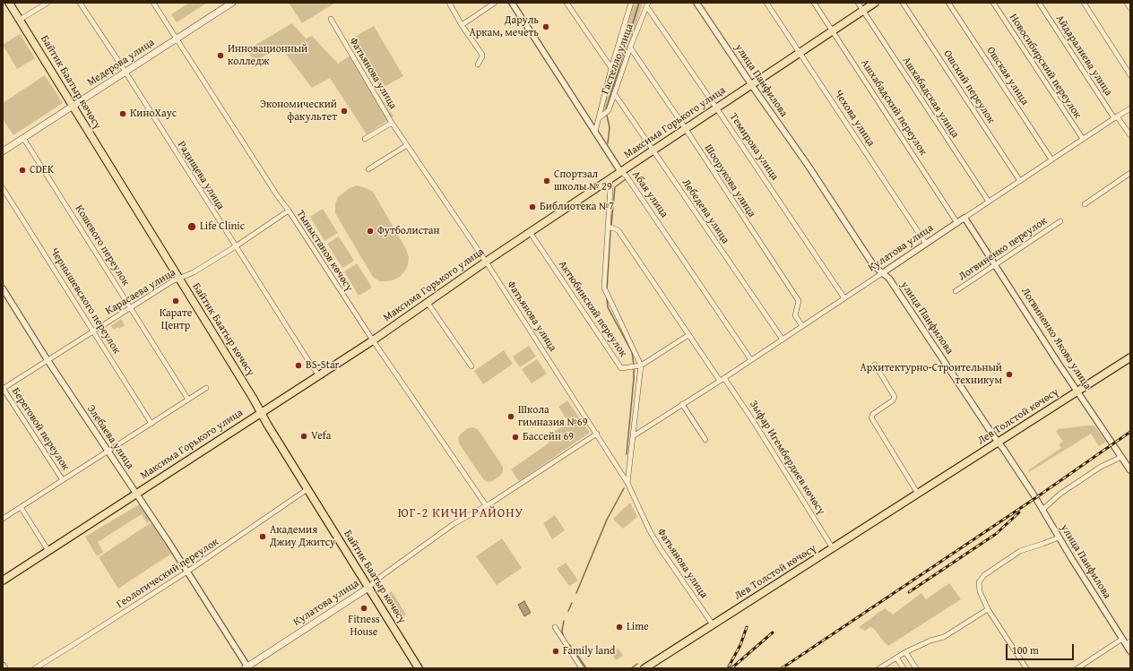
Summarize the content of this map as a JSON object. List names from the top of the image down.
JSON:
{
  "streets": {
    "main road": [
      "Медерова улица",
      "Байтик Баатыр көчөсү",
      "Максима Горького улица",
      "Кулатова улица",
      "Лев Толстой көчөсү"
    ],
    "street": [
      "Айдаралиева улица",
      "Гастелло улица",
      "Новосибирский переулок",
      "Фатьянова улица",
      "Ошская улица",
      "улица Панфилова",
      "Ошский переулок",
      "Ашхабадская улица",
      "Ашхабадский переулок",
      "Чехова улица",
      "Темирова улица",
      "Радищева улица",
      "Шоорукова улица",
      "Абая улица",
      "Лебедева улица",
      "Кошевого переулок",
      "Логвиненко переулок",
      "Тыныстанов көчөсү",
      "Карасаева улица",
      "Чернышевского переулок",
      "Актюбинский переулок",
      "Логвиненко Якова улица",
      "Береговой переулок",
      "Элебаева улица",
      "Зыфар Игембердиев көчөсү",
      "Геологический переулок"
    ]
  },
  "crossings": [
    ["Айдаралиева улица", "Кулатова улица"],
    ["Гастелло улица", "Темирова улица"],
    ["Гастелло улица", "Шоорукова улица"],
    ["Гастелло улица", "Абая улица"],
    ["Гастелло улица", "Лебедева улица"],
    ["Медерова улица", "Байтик Баатыр көчөсү"],
    ["Медерова улица", "Радищева улица"],
    ["Медерова улица", "Кошевого переулок"],
    ["Медерова улица", "Тыныстанов көчөсү"],
    ["Новосибирский переулок", "Кулатова улица"],
    ["Фатьянова улица", "Максима Горького улица"],
    ["Фатьянова улица", "Кулатова улица"],
    ["Фатьянова улица", "Лев Толстой көчөсү"],
    ["Ошская улица", "Кулатова улица"],
    ["улица Панфилова", "Максима Горького улица"],
    ["улица Панфилова", "Кулатова улица"],
    ["улица Панфилова", "Лев Толстой көчөсү"],
    ["Байтик Баатыр көчөсү", "Максима Горького улица"],
    ["Байтик Баатыр көчөсү", "Кулатова улица"],
    ["Байтик Баатыр көчөсү", "Карасаева улица"],
    ["Байтик Баатыр көчөсү", "Геологический переулок"],
    ["Ошский переулок", "Кулатова улица"],
    ["Ашхабадская улица", "Максима Горького улица"],
    ["Ашхабадская улица", "Кулатова улица"],
    ["Ашхабадский переулок", "Максима Горького улица"],
    ["Ашхабадский переулок", "Кулатова улица"],
    ["Чехова улица", "Максима Горького улица"],
    ["Чехова улица", "Кулатова улица"],
    ["Максима Горького улица", "Темирова улица"],
    ["Максима Горького улица", "Радищева улица"],
    ["Максима Горького улица", "Шоорукова улица"],
    ["Максима Горького улица", "Абая улица"],
    ["Максима Горького улица", "Лебедева улица"],
    ["Максима Горького улица", "Тыныстанов көчөсү"],
    ["Максима Горького улица", "Актюбинский переулок"],
    ["Максима Горького улица", "Элебаева улица"],
    ["Темирова улица", "Кулатова улица"],
    ["Радищева улица", "Карасаева улица"],
    ["Шоорукова улица", "Кулатова улица"],
    ["Абая улица", "Кулатова улица"],
    ["Лебедева улица", "Кулатова улица"],
    ["Кошевого переулок", "Карасаева улица"],
    ["Кулатова улица", "Тыныстанов көчөсү"],
    ["Кулатова улица", "Логвиненко Якова улица"],
    ["Кулатова улица", "Элебаева улица"],
    ["Кулатова улица", "Зыфар Игембердиев көчөсү"],
    ["Логвиненко переулок", "Логвиненко Якова улица"],
    ["Тыныстанов көчөсү", "Карасаева улица"],
    ["Карасаева улица", "Чернышевского переулок"],
    ["Карасаева улица", "Береговой переулок"],
    ["Карасаева улица", "Элебаева улица"],
    ["Логвиненко Якова улица", "Лев Толстой көчөсү"],
    ["Лев Толстой көчөсү", "Зыфар Игембердиев көчөсү"],
    ["Элебаева улица", "Геологический переулок"]
  ],
  "districts": ["ЮГ-2 КИЧИ РАЙОНУ"],
  "places": [
    "Даруль Аркам, мечеть",
    "Инновационный колледж",
    "Экономический факультет",
    "КиноХаус",
    "CDEK",
    "Спортзал школы № 29",
    "Библиотека №7",
    "Life Clinic",
    "Футболистан",
    "Карате Центр",
    "BS-Star",
    "Архитектурно-Строительный техникум",
    "Школа гимназия №69",
    "Vefa",
    "Бассейн 69",
    "Академия Джиу Джитсу",
    "Fitness House",
    "Lime",
    "Family land"
  ],
  "scale_bar": "100 m"
}
